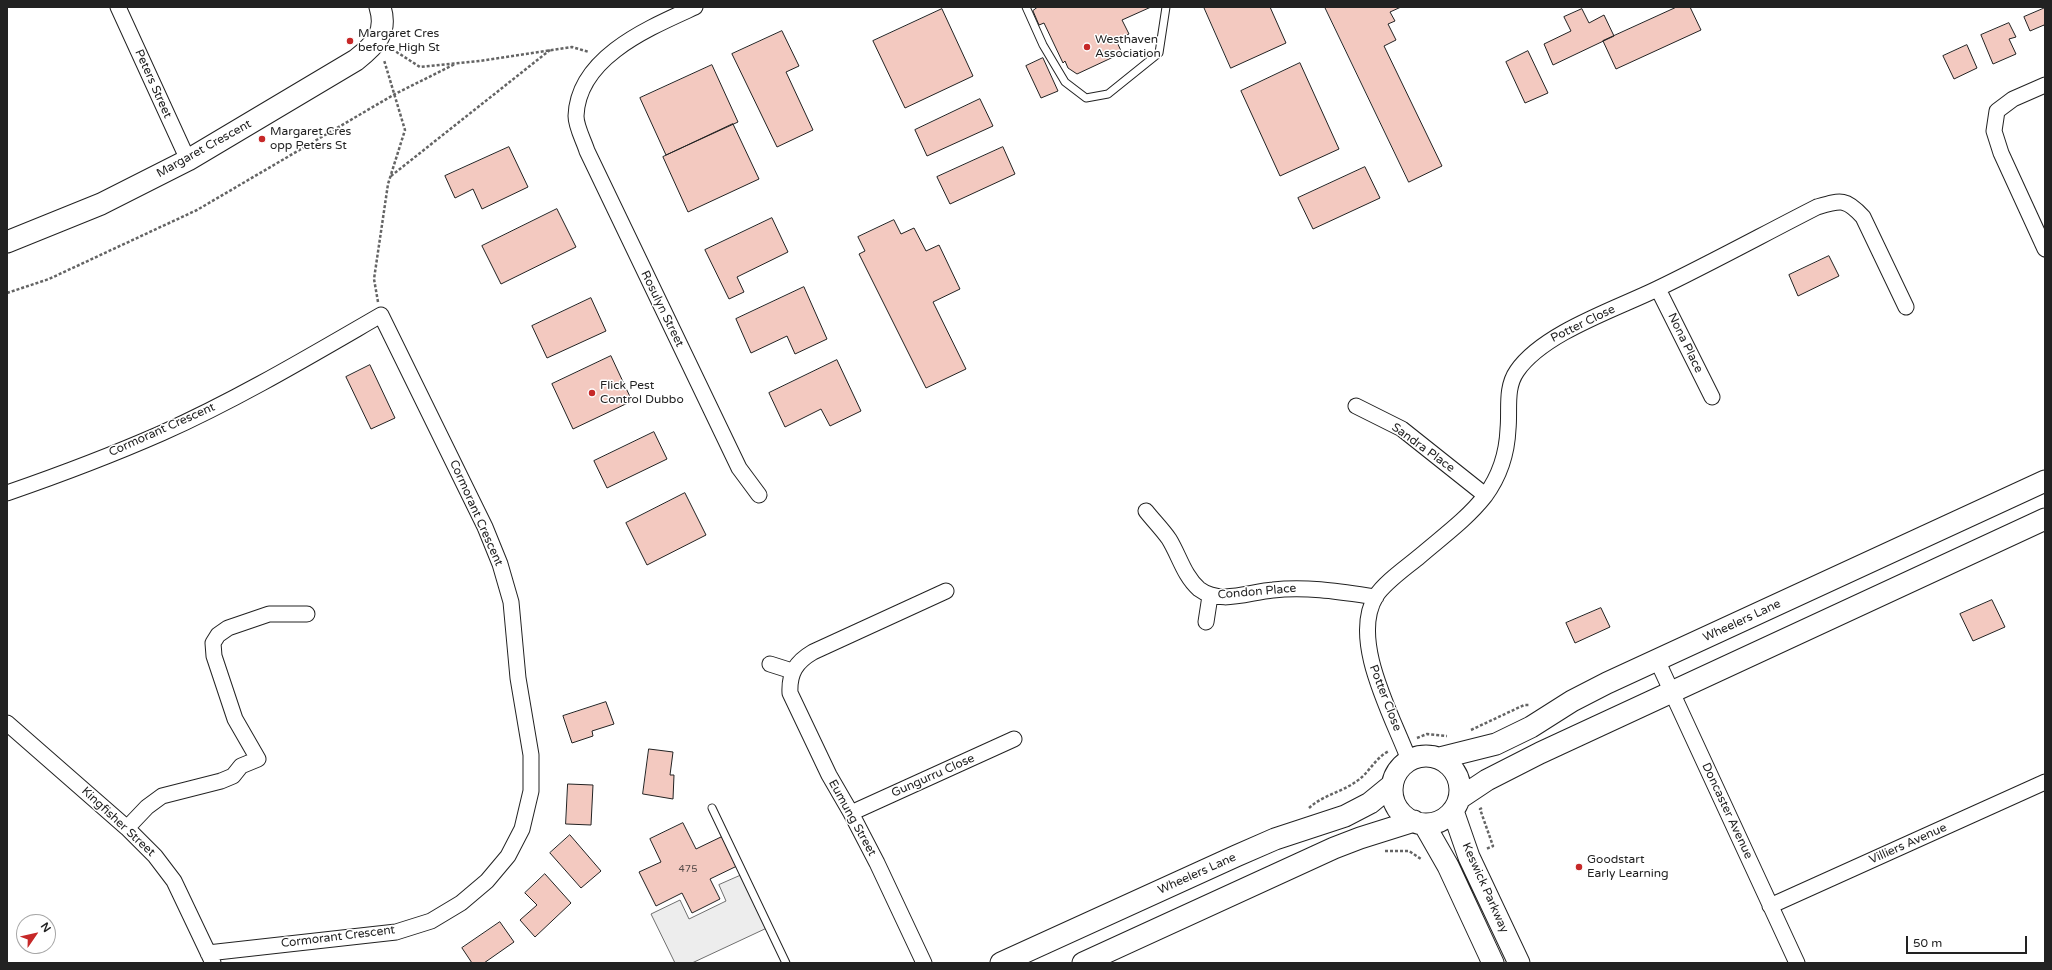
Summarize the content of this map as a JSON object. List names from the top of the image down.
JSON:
{
  "streets": {
    "main road": ["Margaret Crescent", "Wheelers Lane", "Keswick Parkway"],
    "street": [
      "Peters Street",
      "Rosulyn Street",
      "Potter Close",
      "Nona Place",
      "Cormorant Crescent",
      "Sandra Place",
      "Condon Place",
      "Gungurru Close",
      "Doncaster Avenue",
      "Eumung Street",
      "Kingfisher Street",
      "Villiers Avenue"
    ]
  },
  "crossings": [
    ["Peters Street", "Margaret Crescent"],
    ["Potter Close", "Nona Place"],
    ["Potter Close", "Sandra Place"],
    ["Potter Close", "Condon Place"],
    ["Potter Close", "Wheelers Lane"],
    ["Potter Close", "Keswick Parkway"],
    ["Cormorant Crescent", "Kingfisher Street"],
    ["Wheelers Lane", "Doncaster Avenue"],
    ["Wheelers Lane", "Keswick Parkway"],
    ["Gungurru Close", "Eumung Street"],
    ["Doncaster Avenue", "Villiers Avenue"]
  ],
  "places": [
    "Margaret Cres before High St",
    "Westhaven Association",
    "Margaret Cres opp Peters St",
    "Flick Pest Control Dubbo",
    "Goodstart Early Learning"
  ],
  "house_numbers": ["475"],
  "scale_bar": "50 m",
  "north": "top right"
}
